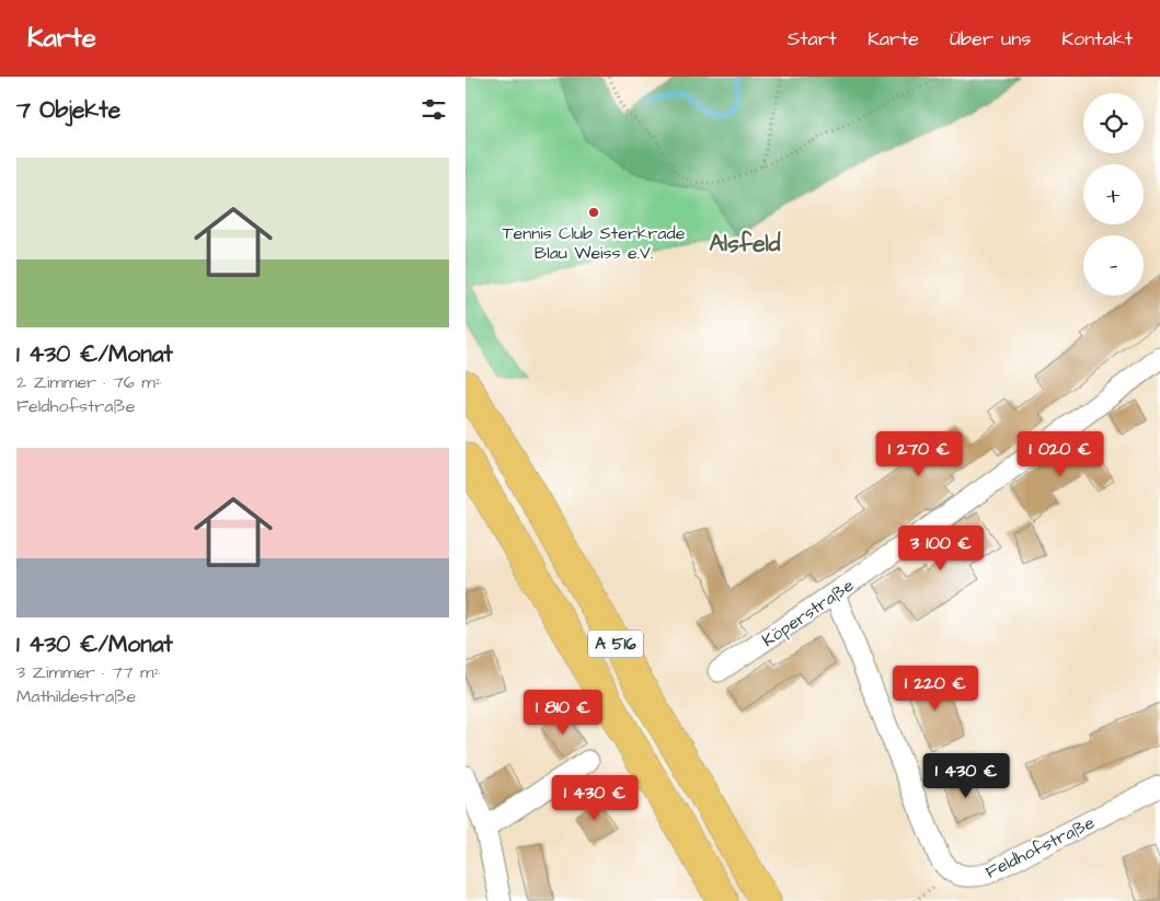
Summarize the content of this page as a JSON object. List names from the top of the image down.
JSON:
{
  "streets": {
    "highway": ["A 516"],
    "street": ["Köperstraße", "Feldhofstraße"]
  },
  "districts": ["Alsfeld"],
  "places": ["Tennis Club Sterkrade Blau Weiss e.V."],
  "page": {
    "header": "Karte",
    "nav": [
      "Start",
      "Karte",
      "Über uns",
      "Kontakt"
    ],
    "heading": "7 Objekte",
    "map_buttons": ["+", "−"],
    "list": [
      {
        "name": "1 430 €/Monat",
        "note": "2 Zimmer · 76 m² · Feldhofstraße"
      },
      {
        "name": "1 430 €/Monat",
        "note": "3 Zimmer · 77 m² · Mathildestraße"
      }
    ],
    "price": [
      "1 270 €",
      "1 020 €",
      "3 100 €",
      "1 220 €",
      "1 810 €",
      "1 430 €",
      "1 430 €"
    ]
  }
}
